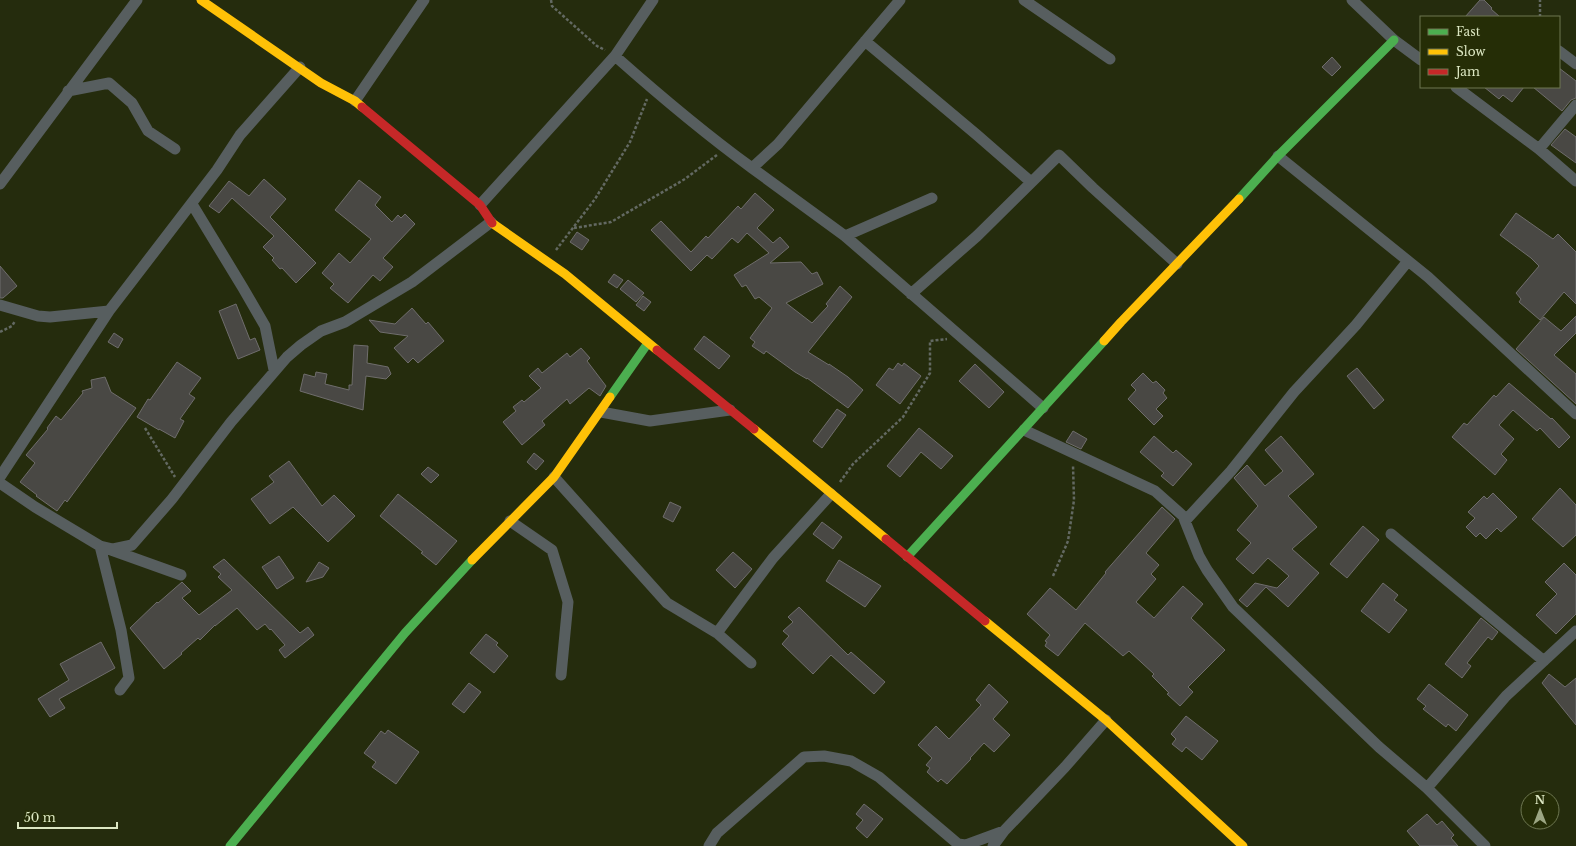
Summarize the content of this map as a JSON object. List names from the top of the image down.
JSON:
{
  "legend": ["Fast", "Slow", "Jam"],
  "scale_bar": "50 m",
  "north": "top"
}
